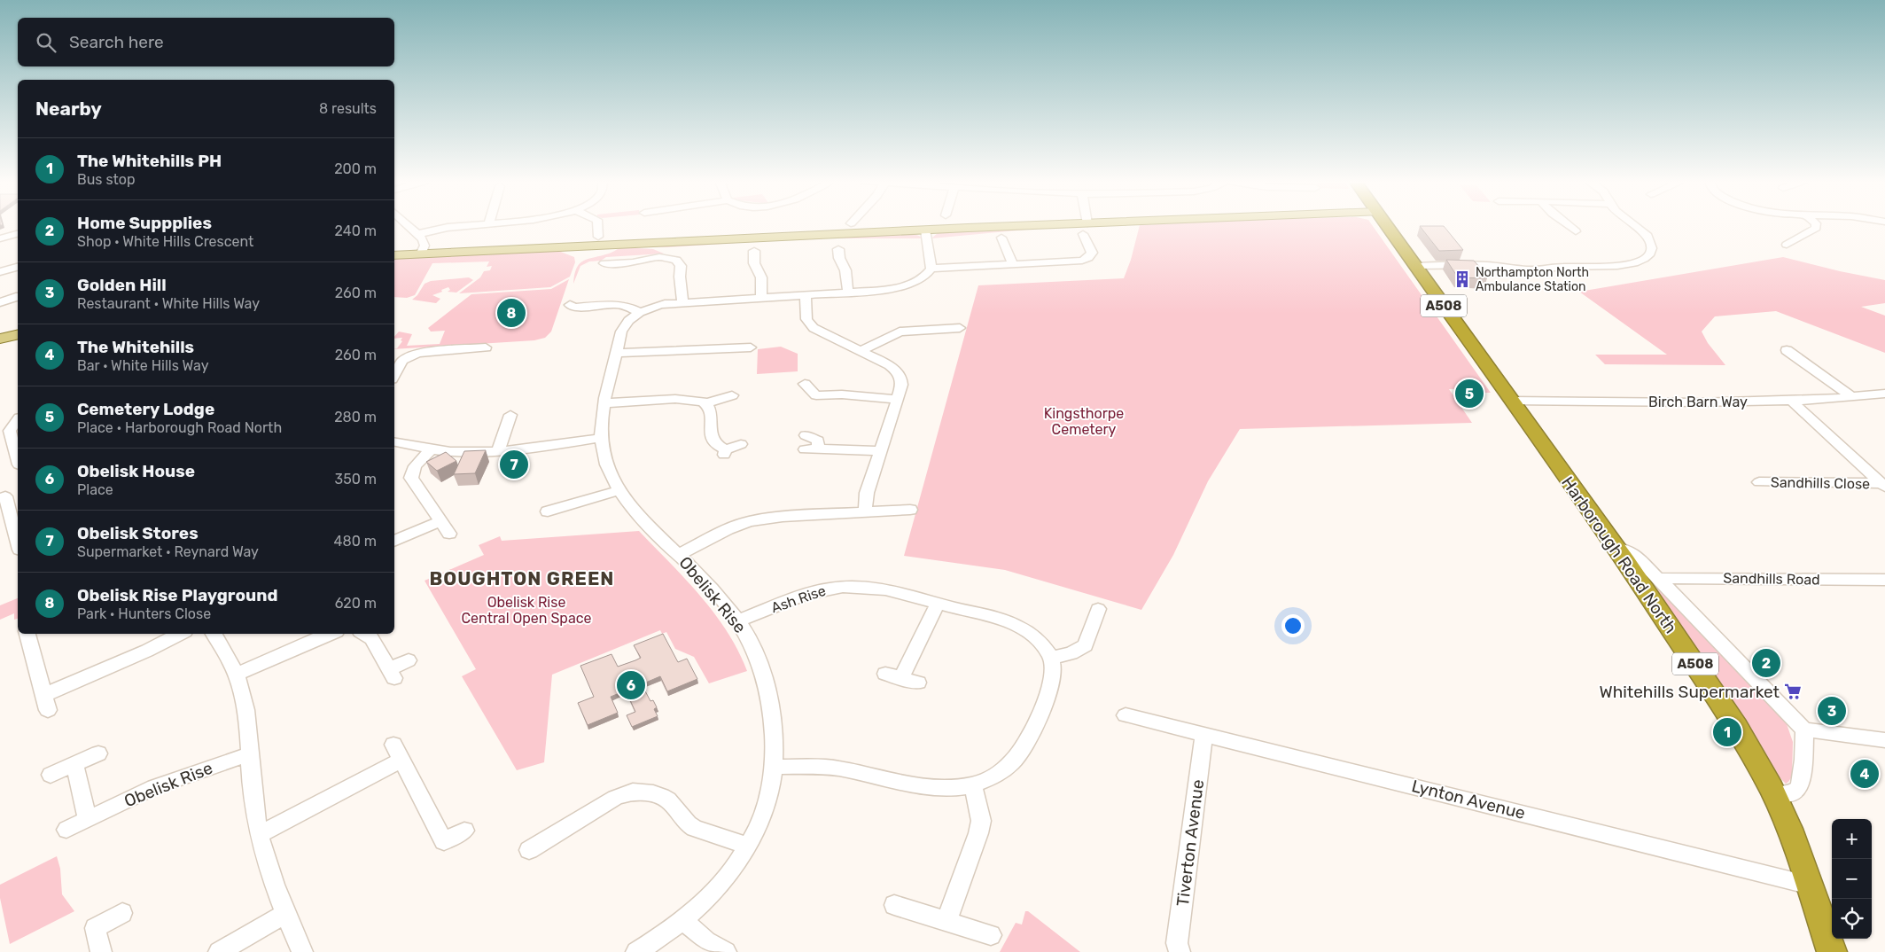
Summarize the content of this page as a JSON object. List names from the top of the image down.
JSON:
{
  "streets": {
    "highway": ["A508", "Harborough Road North"],
    "street": [
      "Birch Barn Way",
      "Sandhills Close",
      "Sandhills Road",
      "Obelisk Rise",
      "Ash Rise",
      "Lynton Avenue",
      "Tiverton Avenue"
    ]
  },
  "crossings": [
    ["A508", "Birch Barn Way"],
    ["A508", "Harborough Road North"],
    ["Birch Barn Way", "Harborough Road North"],
    ["Harborough Road North", "Lynton Avenue"],
    ["Obelisk Rise", "Ash Rise"],
    ["Lynton Avenue", "Tiverton Avenue"]
  ],
  "districts": ["BOUGHTON GREEN"],
  "parks": ["Kingsthorpe Cemetery", "Obelisk Rise Central Open Space"],
  "places": {
    "building": ["Northampton North Ambulance Station"],
    "supermarket": ["Whitehills Supermarket"]
  },
  "page": {
    "search": "Search here",
    "heading": ["Nearby", "8 results"],
    "list": [
      {
        "mark": "1",
        "name": "The Whitehills PH",
        "note": "Bus stop",
        "value": "200 m"
      },
      {
        "mark": "2",
        "name": "Home Suppplies",
        "note": "Shop · White Hills Crescent",
        "value": "240 m"
      },
      {
        "mark": "3",
        "name": "Golden Hill",
        "note": "Restaurant · White Hills Way",
        "value": "260 m"
      },
      {
        "mark": "4",
        "name": "The Whitehills",
        "note": "Bar · White Hills Way",
        "value": "260 m"
      },
      {
        "mark": "5",
        "name": "Cemetery Lodge",
        "note": "Place · Harborough Road North",
        "value": "280 m"
      },
      {
        "mark": "6",
        "name": "Obelisk House",
        "note": "Place",
        "value": "350 m"
      },
      {
        "mark": "7",
        "name": "Obelisk Stores",
        "note": "Supermarket · Reynard Way",
        "value": "480 m"
      },
      {
        "mark": "8",
        "name": "Obelisk Rise Playground",
        "note": "Park · Hunters Close",
        "value": "620 m"
      }
    ],
    "pins": [
      "8",
      "5",
      "7",
      "2",
      "6",
      "3",
      "1",
      "4"
    ],
    "map_buttons": ["+", "−"]
  }
}
